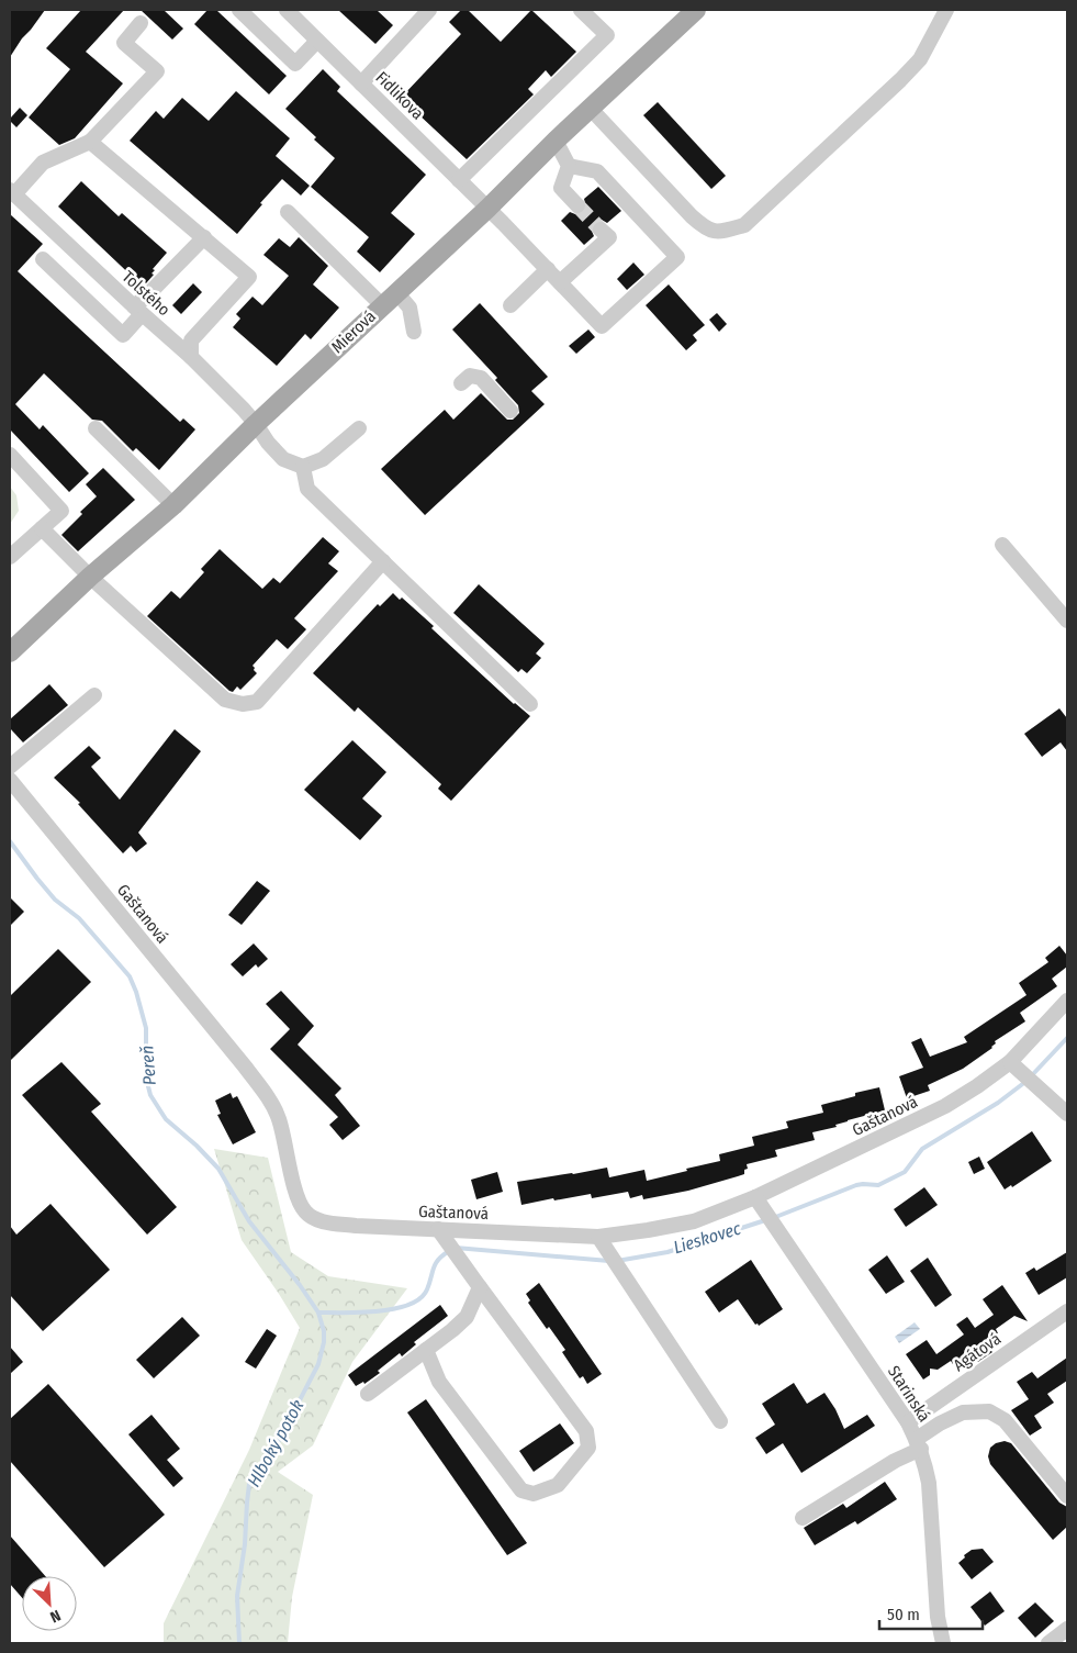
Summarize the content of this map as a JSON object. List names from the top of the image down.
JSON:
{
  "streets": {
    "main road": ["Mierová"],
    "street": [
      "Fidlikova",
      "Tolstého",
      "Gaštanová",
      "Agátová",
      "Starinská"
    ]
  },
  "crossings": [
    ["Fidlikova", "Mierová"],
    ["Tolstého", "Mierová"],
    ["Gaštanová", "Starinská"],
    ["Agátová", "Starinská"]
  ],
  "water": ["Pereň", "Lieskovec", "Hlboký potok"],
  "scale_bar": "50 m",
  "north": "bottom right"
}
